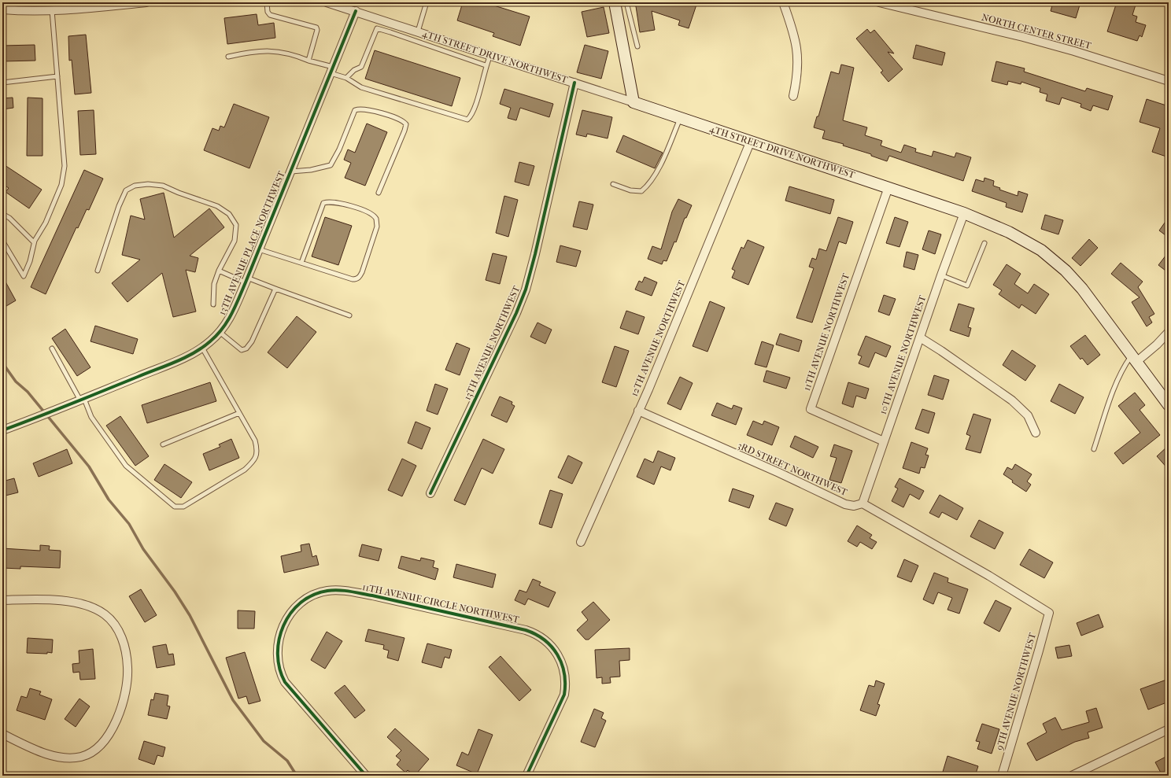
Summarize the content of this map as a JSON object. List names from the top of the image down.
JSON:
{
  "streets": {
    "main road": ["4TH STREET DRIVE NORTHWEST"],
    "street": [
      "NORTH CENTER STREET",
      "13TH AVENUE PLACE NORTHWEST",
      "11TH AVENUE NORTHWEST",
      "12TH AVENUE NORTHWEST",
      "13TH AVENUE NORTHWEST",
      "10TH AVENUE NORTHWEST",
      "3RD STREET NORTHWEST",
      "11TH AVENUE CIRCLE NORTHWEST",
      "9TH AVENUE NORTHWEST"
    ]
  },
  "crossings": [
    ["4TH STREET DRIVE NORTHWEST", "13TH AVENUE PLACE NORTHWEST"],
    ["4TH STREET DRIVE NORTHWEST", "11TH AVENUE NORTHWEST"],
    ["4TH STREET DRIVE NORTHWEST", "12TH AVENUE NORTHWEST"],
    ["4TH STREET DRIVE NORTHWEST", "13TH AVENUE NORTHWEST"],
    ["4TH STREET DRIVE NORTHWEST", "10TH AVENUE NORTHWEST"],
    ["11TH AVENUE NORTHWEST", "10TH AVENUE NORTHWEST"],
    ["12TH AVENUE NORTHWEST", "3RD STREET NORTHWEST"],
    ["10TH AVENUE NORTHWEST", "3RD STREET NORTHWEST"],
    ["10TH AVENUE NORTHWEST", "9TH AVENUE NORTHWEST"],
    ["3RD STREET NORTHWEST", "9TH AVENUE NORTHWEST"]
  ]
}
